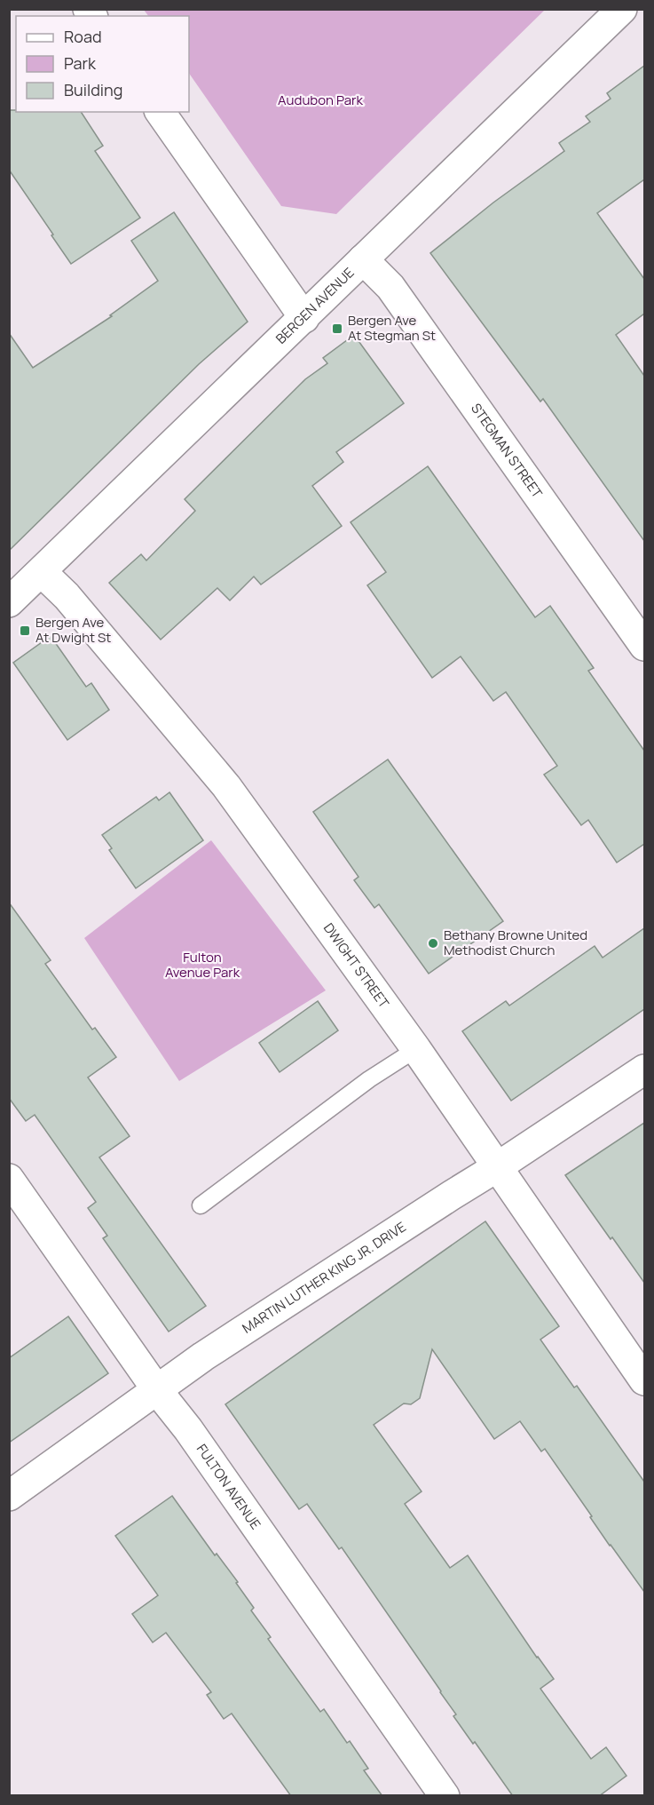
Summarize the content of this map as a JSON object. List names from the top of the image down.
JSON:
{
  "streets": {
    "street": [
      "BERGEN AVENUE",
      "STEGMAN STREET",
      "DWIGHT STREET",
      "MARTIN LUTHER KING JR. DRIVE",
      "FULTON AVENUE"
    ]
  },
  "crossings": [
    ["BERGEN AVENUE", "STEGMAN STREET"],
    ["BERGEN AVENUE", "DWIGHT STREET"],
    ["DWIGHT STREET", "MARTIN LUTHER KING JR. DRIVE"],
    ["MARTIN LUTHER KING JR. DRIVE", "FULTON AVENUE"]
  ],
  "parks": ["Audubon Park", "Fulton Avenue Park"],
  "places": {
    "transit": ["Bergen Ave At Stegman St", "Bergen Ave At Dwight St"],
    "other": ["Bethany Browne United Methodist Church"]
  },
  "legend": ["Road", "Park", "Building"]
}
